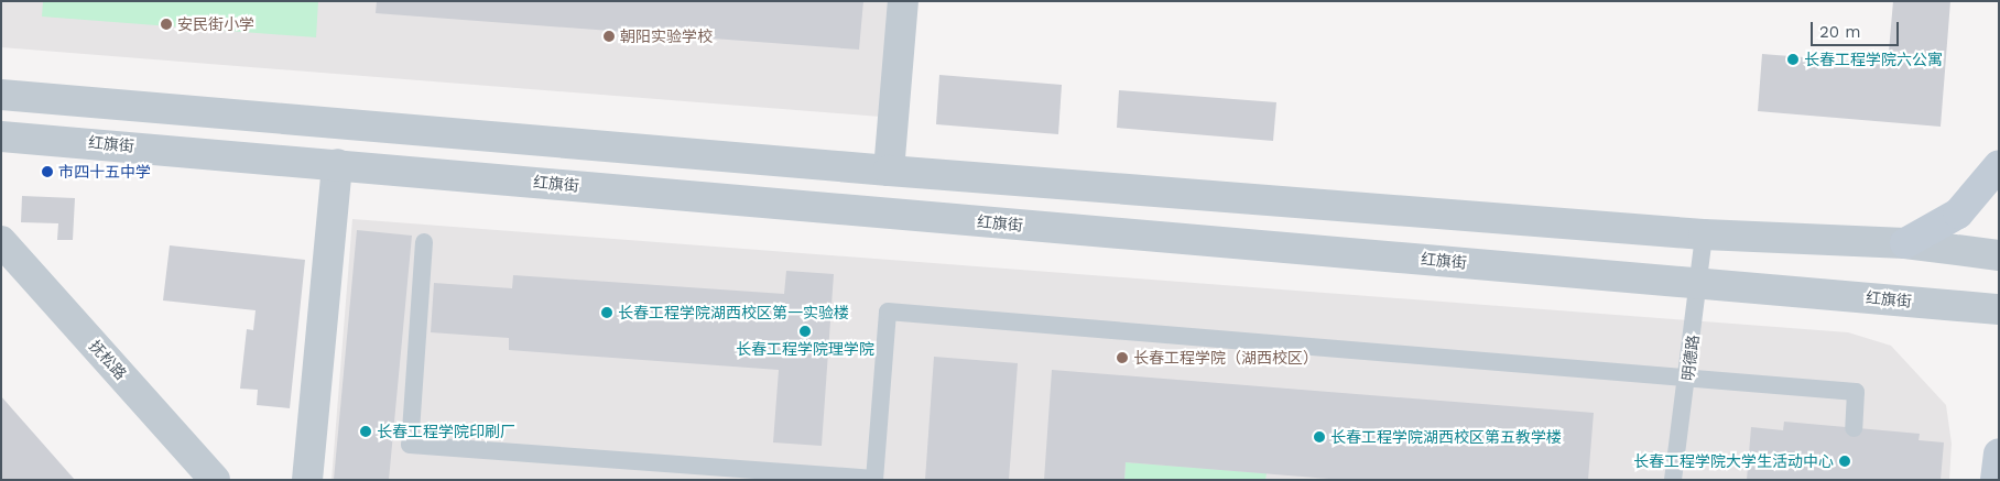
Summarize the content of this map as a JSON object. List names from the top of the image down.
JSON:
{
  "streets": {
    "street": ["红旗街", "抚松路"],
    "lane": ["明德路"]
  },
  "crossings": [
    ["红旗街", "明德路"]
  ],
  "places": [
    "安民街小学",
    "朝阳实验学校",
    "长春工程学院六公寓",
    "市四十五中学",
    "长春工程学院湖西校区第一实验楼",
    "长春工程学院理学院",
    "长春工程学院（湖西校区）",
    "长春工程学院印刷厂",
    "长春工程学院湖西校区第五教学楼",
    "长春工程学院大学生活动中心"
  ],
  "scale_bar": "20 m"
}
